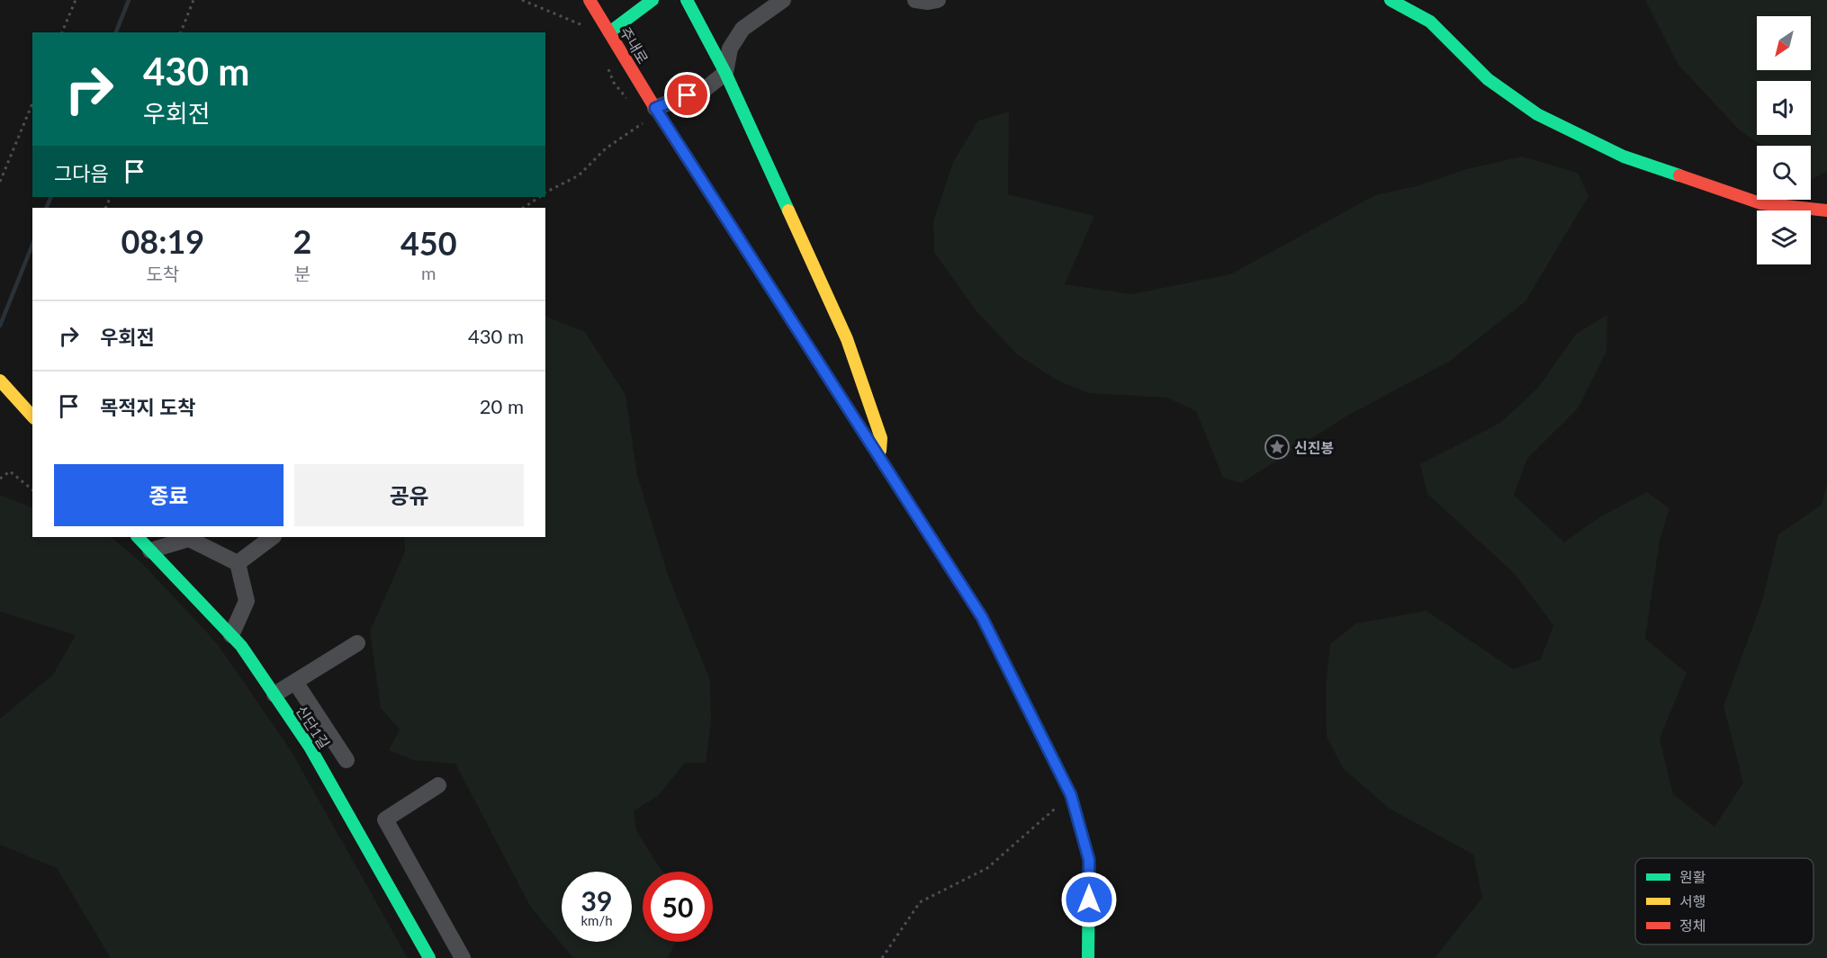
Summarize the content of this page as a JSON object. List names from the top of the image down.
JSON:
{
  "streets": {
    "street": ["주내로", "신단1길"]
  },
  "places": {
    "place": ["신진봉"]
  },
  "legend": ["원활", "서행", "정체"],
  "north": "bottom left",
  "page": {
    "turn": ["430 m", "우회전"],
    "then": "그다음",
    "eta": [
      "08:19",
      "도착",
      "2",
      "분",
      "450",
      "m"
    ],
    "list": [
      {
        "name": "우회전",
        "value": "430 m"
      },
      {
        "name": "목적지 도착",
        "value": "20 m"
      }
    ],
    "buttons": ["종료", "공유"],
    "speed": "39 km/h",
    "limit": "50"
  }
}
